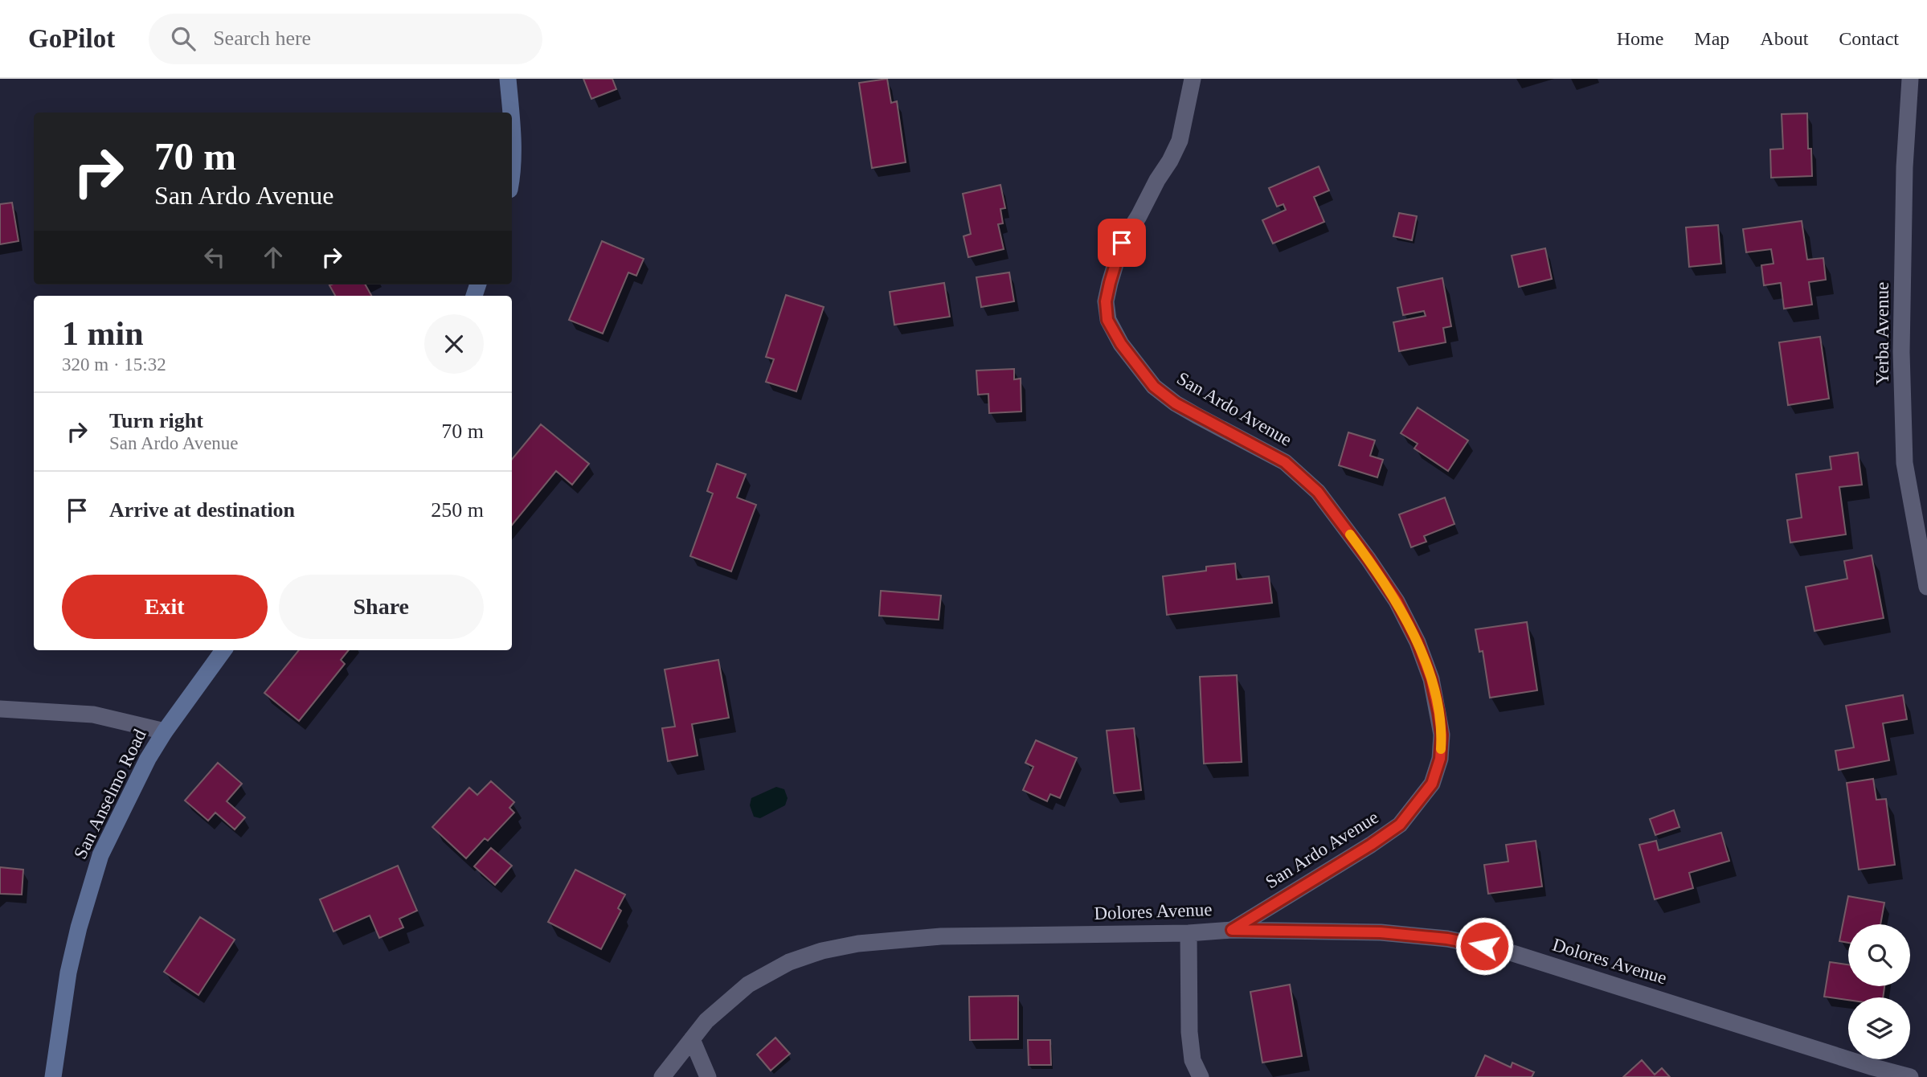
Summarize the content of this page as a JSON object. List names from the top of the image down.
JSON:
{
  "streets": {
    "street": [
      "Yerba Avenue",
      "San Ardo Avenue",
      "San Anselmo Road",
      "Dolores Avenue"
    ]
  },
  "crossings": [
    ["San Ardo Avenue", "Dolores Avenue"]
  ],
  "page": {
    "header": "GoPilot",
    "search": "Search here",
    "nav": [
      "Home",
      "Map",
      "About",
      "Contact"
    ],
    "turn": ["70 m", "San Ardo Avenue"],
    "heading": ["1 min", "320 m · 15:32"],
    "list": [
      {
        "name": "Turn right",
        "note": "San Ardo Avenue",
        "value": "70 m"
      },
      {
        "name": "Arrive at destination",
        "value": "250 m"
      }
    ],
    "buttons": ["Exit", "Share"]
  }
}
